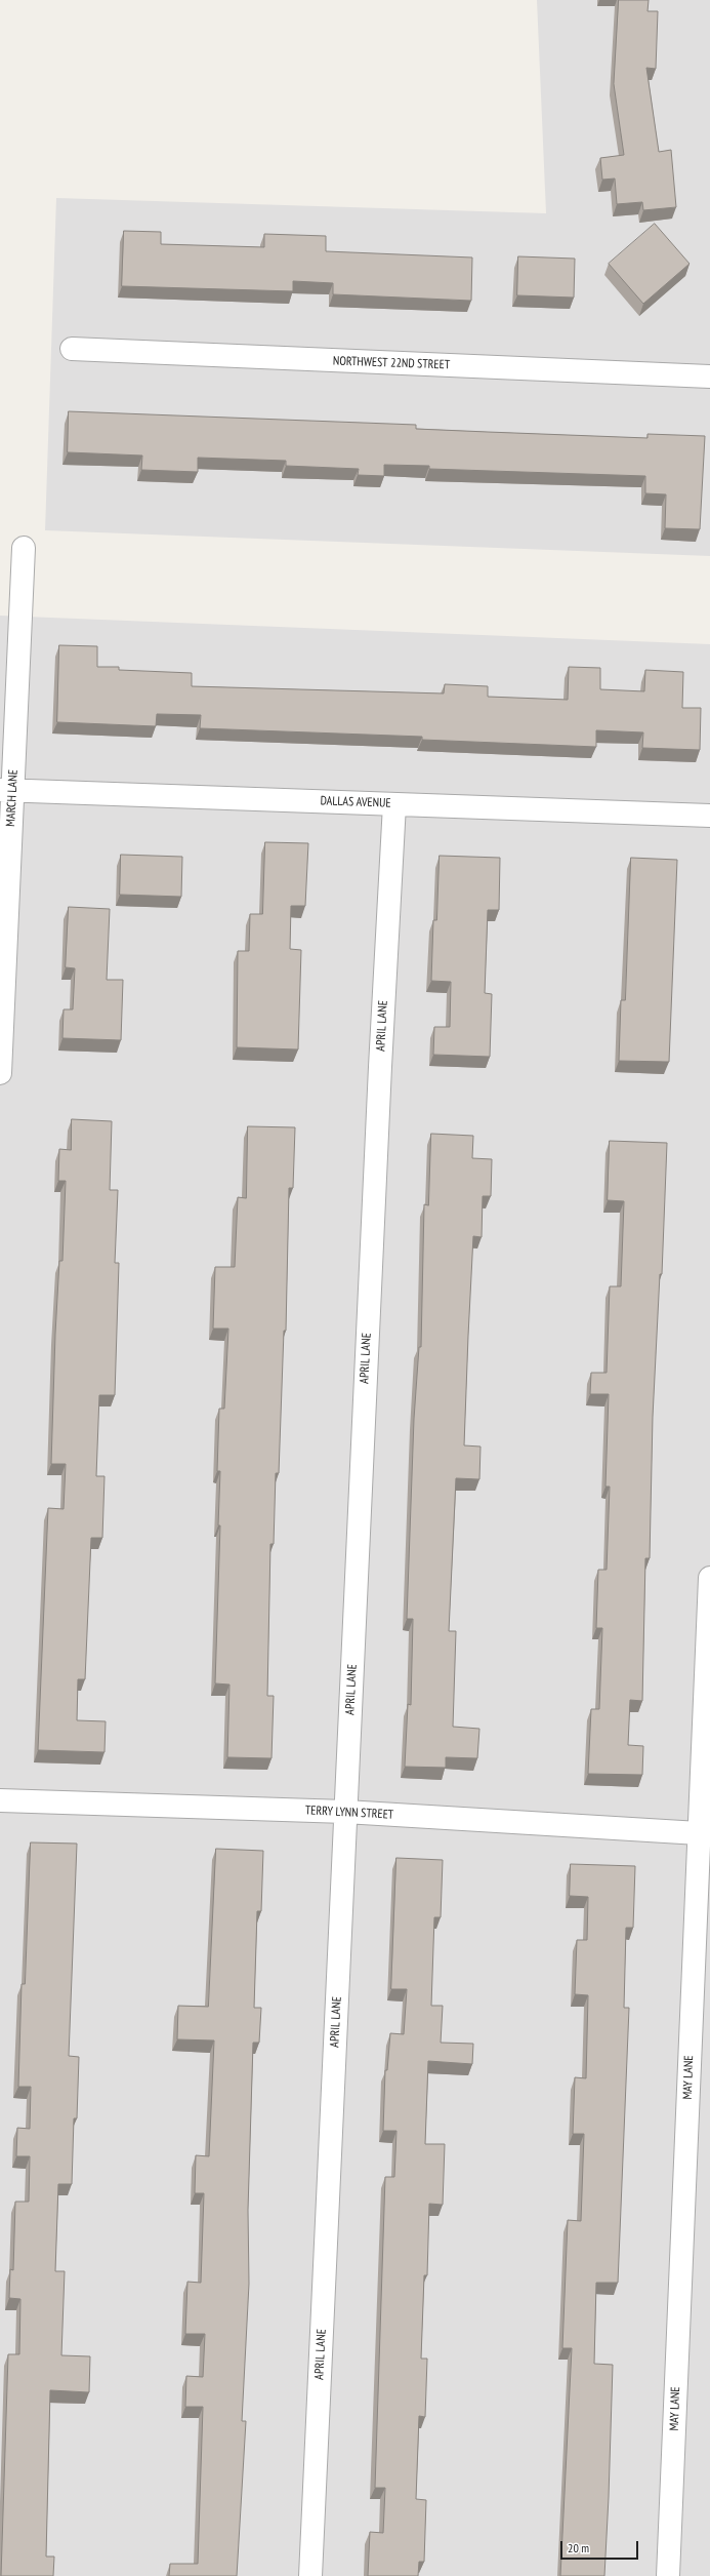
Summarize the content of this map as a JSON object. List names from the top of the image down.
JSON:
{
  "streets": {
    "street": [
      "NORTHWEST 22ND STREET",
      "MARCH LANE",
      "DALLAS AVENUE",
      "APRIL LANE",
      "TERRY LYNN STREET",
      "MAY LANE"
    ]
  },
  "crossings": [
    ["MARCH LANE", "DALLAS AVENUE"],
    ["DALLAS AVENUE", "APRIL LANE"],
    ["APRIL LANE", "TERRY LYNN STREET"],
    ["TERRY LYNN STREET", "MAY LANE"]
  ],
  "scale_bar": "20 m"
}
